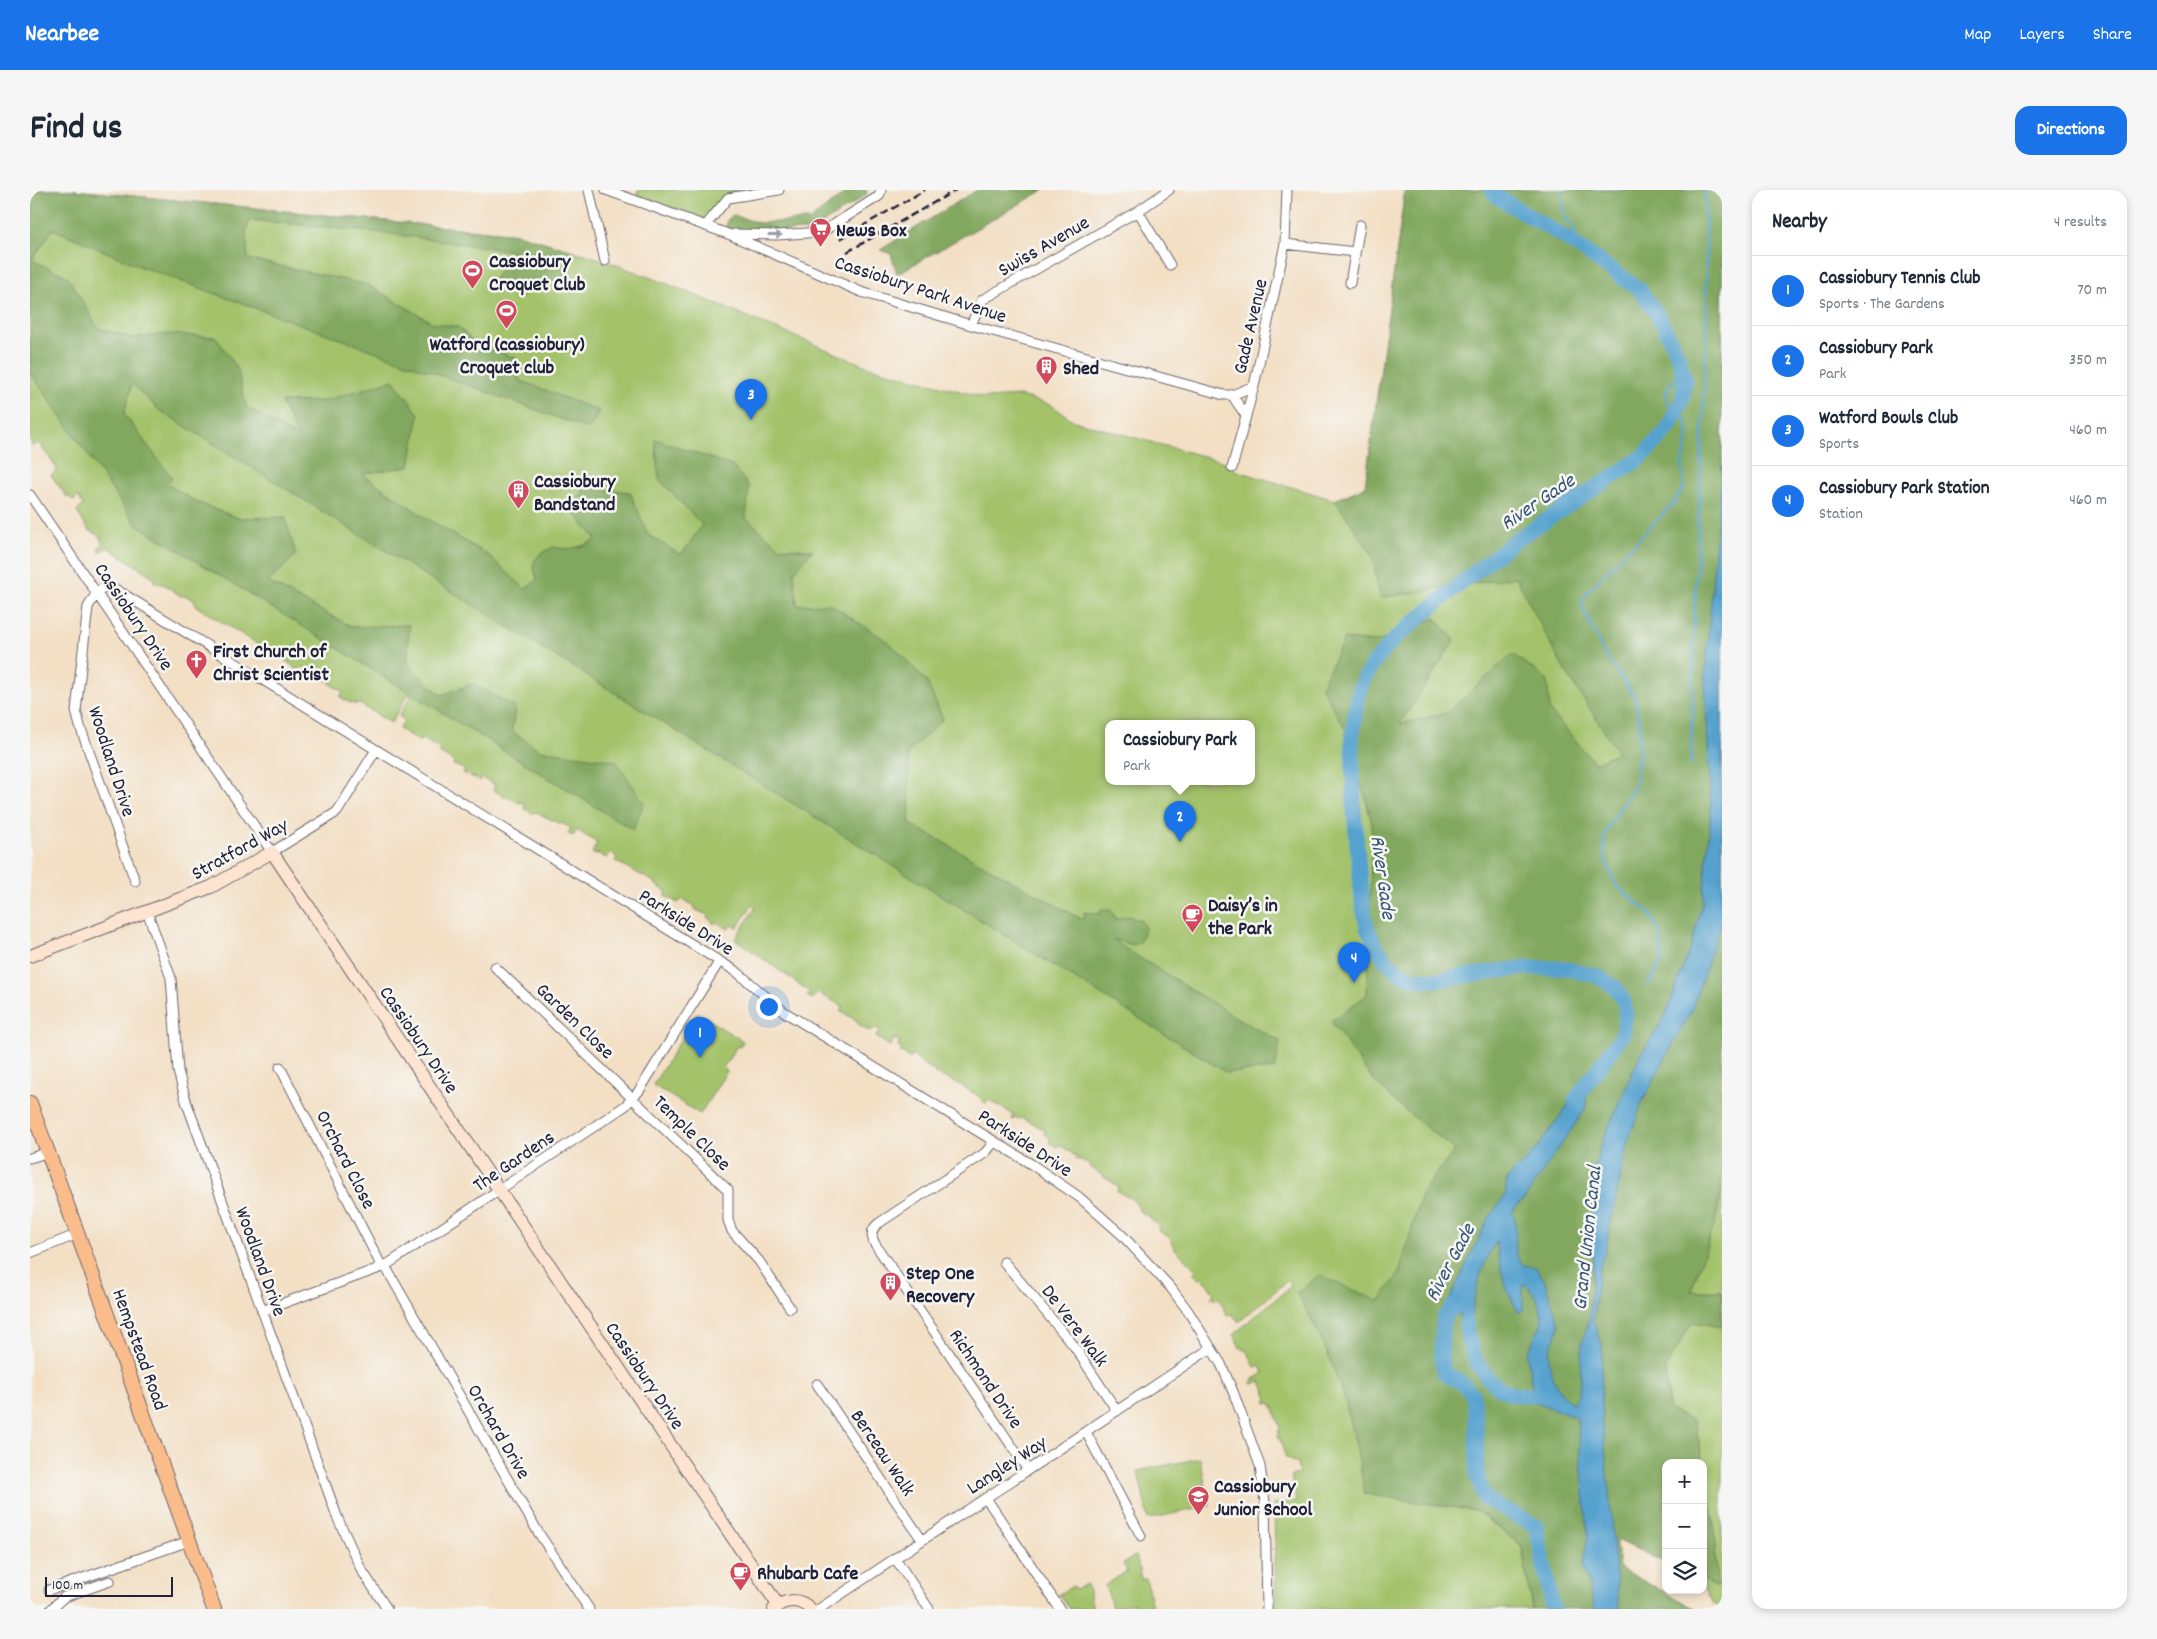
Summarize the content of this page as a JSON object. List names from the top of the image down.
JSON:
{
  "streets": {
    "main road": ["Hempstead Road"],
    "street": [
      "Swiss Avenue",
      "Cassiobury Park Avenue",
      "Gade Avenue",
      "Cassiobury Drive",
      "Woodland Drive",
      "Stratford Way",
      "Parkside Drive",
      "Garden Close",
      "Temple Close",
      "Orchard Close",
      "The Gardens",
      "De Vere Walk",
      "Richmond Drive",
      "Orchard Drive",
      "Berceau Walk",
      "Langley Way"
    ]
  },
  "crossings": [
    ["Swiss Avenue", "Cassiobury Park Avenue"],
    ["Cassiobury Drive", "Woodland Drive"],
    ["Cassiobury Drive", "Stratford Way"],
    ["Cassiobury Drive", "Parkside Drive"],
    ["Cassiobury Drive", "The Gardens"],
    ["Woodland Drive", "Stratford Way"],
    ["Woodland Drive", "Parkside Drive"],
    ["Woodland Drive", "The Gardens"],
    ["Stratford Way", "Parkside Drive"],
    ["Parkside Drive", "The Gardens"],
    ["Parkside Drive", "Richmond Drive"],
    ["Parkside Drive", "Langley Way"],
    ["Garden Close", "Temple Close"],
    ["Garden Close", "The Gardens"],
    ["Temple Close", "The Gardens"],
    ["Orchard Close", "The Gardens"],
    ["Orchard Close", "Orchard Drive"],
    ["The Gardens", "Orchard Drive"],
    ["De Vere Walk", "Langley Way"],
    ["Richmond Drive", "Langley Way"],
    ["Berceau Walk", "Langley Way"]
  ],
  "water": ["River Gade", "Grand Union Canal"],
  "places": {
    "supermarket": ["News Box"],
    "sports": ["Cassiobury Croquet Club", "Watford (cassiobury) Croquet club"],
    "building": ["Shed", "Cassiobury Bandstand", "Step One Recovery"],
    "church": ["First Church of Christ Scientist"],
    "cafe": ["Daisy’s in the Park", "Rhubarb Cafe"],
    "school or university": ["Cassiobury Junior School"]
  },
  "scale_bar": "100 m",
  "page": {
    "header": "Nearbee",
    "nav": ["Map", "Layers", "Share"],
    "title": "Find us",
    "buttons": "Directions",
    "heading": ["Nearby", "4 results"],
    "list": [
      {
        "mark": "1",
        "name": "Cassiobury Tennis Club",
        "note": "Sports · The Gardens",
        "value": "70 m"
      },
      {
        "mark": "2",
        "name": "Cassiobury Park",
        "note": "Park",
        "value": "350 m"
      },
      {
        "mark": "3",
        "name": "Watford Bowls Club",
        "note": "Sports",
        "value": "460 m"
      },
      {
        "mark": "4",
        "name": "Cassiobury Park Station",
        "note": "Station",
        "value": "460 m"
      }
    ],
    "pins": [
      "3",
      "2",
      "4",
      "1"
    ],
    "popup": ["Cassiobury Park", "Park"],
    "map_buttons": ["+", "−"],
    "scale": "100 m"
  }
}
